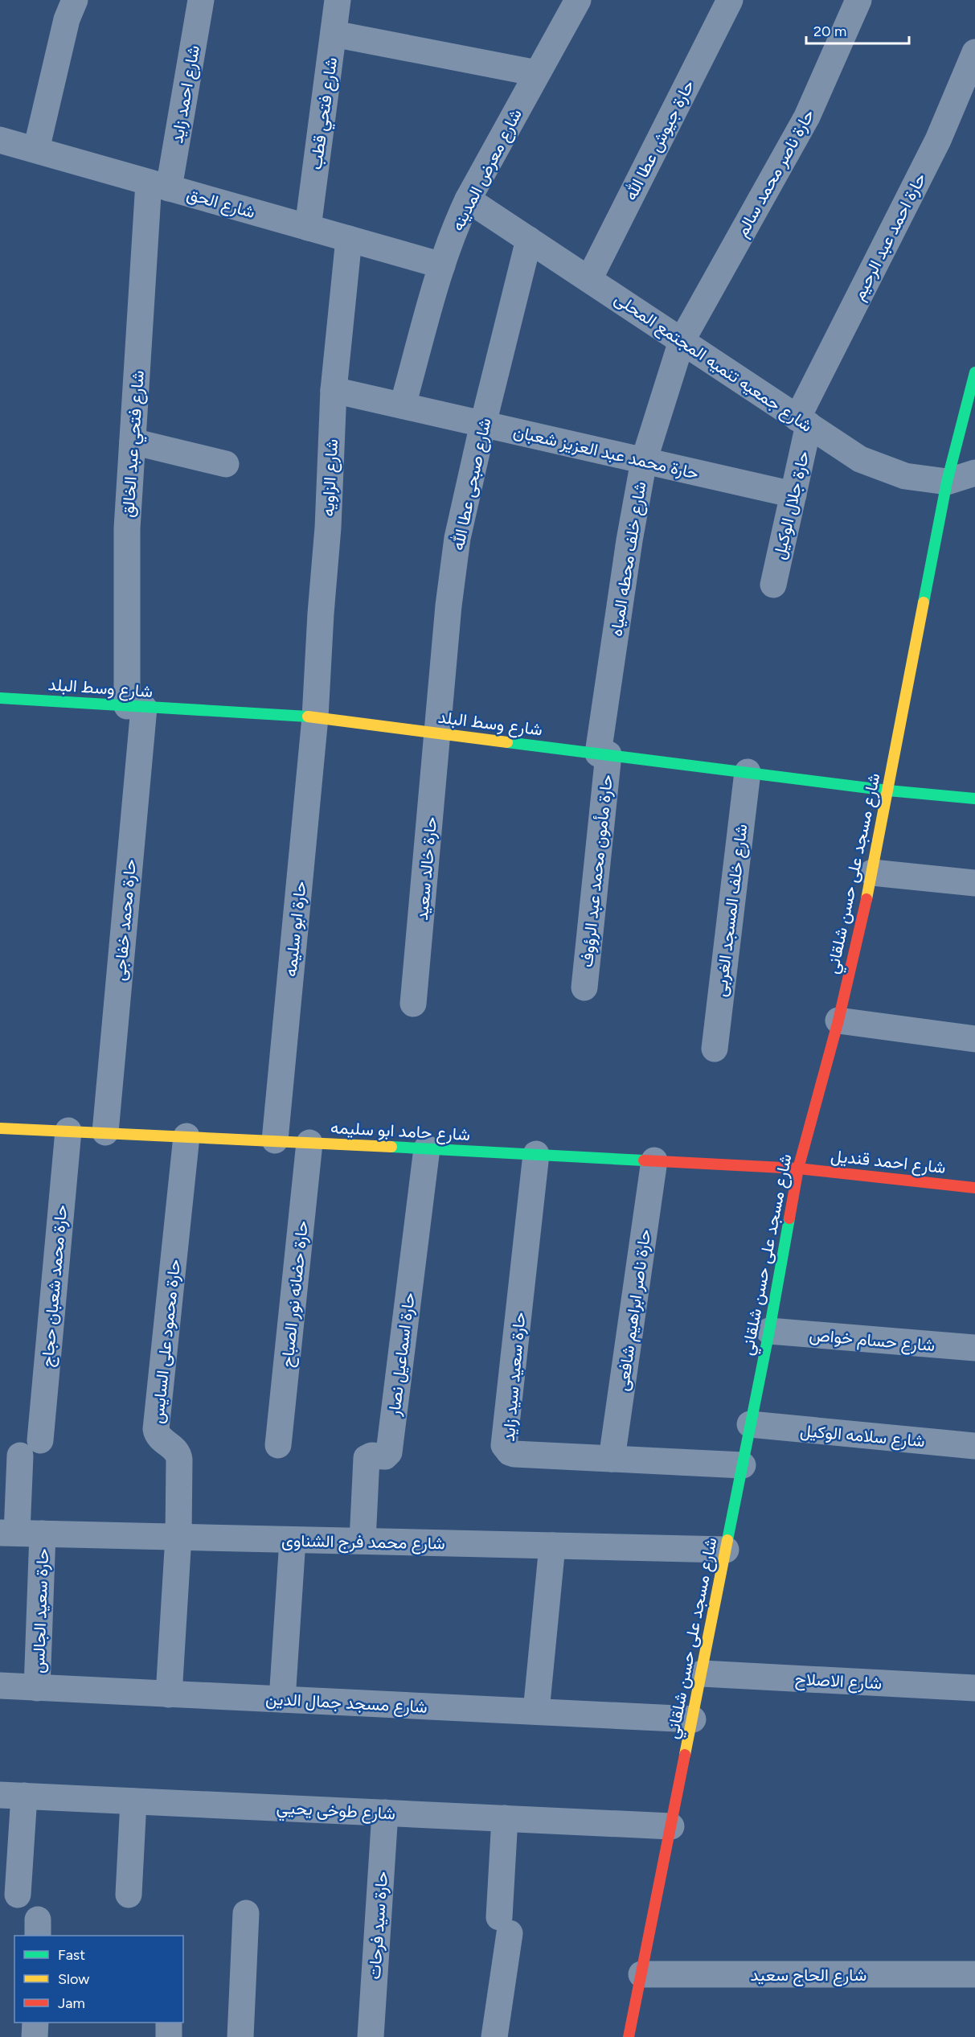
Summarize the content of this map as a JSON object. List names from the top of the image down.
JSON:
{
  "streets": {
    "street": [
      "شارع احمد زايد",
      "شارع فتحي قطب",
      "حارة جيوش عطا الله",
      "شارع معرض المدينه",
      "حارة ناصر محمد سالم",
      "شارع الحق",
      "حارة احمد عبد الرحيم",
      "شارع جمعيه تنميه المجتمع المحلى",
      "شارع فتحي عبد الخالق",
      "حارة محمد عبد العزيز شعبان",
      "شارع الزاويه",
      "شارع صبحى عطا الله",
      "حارة جلال الوكيل",
      "شارع خلف محطه المياه",
      "شارع وسط البلد",
      "حارة خالد سعيد",
      "حارة مأمون محمد عبد الرؤوف",
      "شارع مسجد على حسن شلقاني",
      "شارع خلف المسجد الغربى",
      "حارة محمد خفاجى",
      "حارة ابو سليمه",
      "شارع حامد ابو سليمه",
      "شارع احمد قنديل",
      "حارة محمد شعبان حجاج",
      "حارة حضانه نور الصباح",
      "حارة ناصر ابراهيم شافعى",
      "شارع حسام خواص",
      "حارة محمود على السايس",
      "حارة اسماعيل نصار",
      "حارة سعيد سيد زايد",
      "شارع سلامه الوكيل",
      "شارع محمد فرج الشناوى",
      "حارة سعيد الجالس",
      "شارع الاصلاح",
      "شارع مسجد جمال الدين",
      "شارع طوخى يحيي",
      "حارة سيد فرحات",
      "شارع الحاج سعيد"
    ]
  },
  "crossings": [
    ["شارع احمد زايد", "شارع الحق"],
    ["شارع احمد زايد", "شارع فتحي عبد الخالق"],
    ["شارع فتحي قطب", "شارع الحق"],
    ["حارة جيوش عطا الله", "شارع جمعيه تنميه المجتمع المحلى"],
    ["شارع معرض المدينه", "شارع الحق"],
    ["شارع معرض المدينه", "شارع جمعيه تنميه المجتمع المحلى"],
    ["شارع معرض المدينه", "حارة محمد عبد العزيز شعبان"],
    ["حارة ناصر محمد سالم", "شارع جمعيه تنميه المجتمع المحلى"],
    ["حارة ناصر محمد سالم", "شارع خلف محطه المياه"],
    ["شارع الحق", "شارع فتحي عبد الخالق"],
    ["شارع الحق", "شارع الزاويه"],
    ["حارة احمد عبد الرحيم", "شارع جمعيه تنميه المجتمع المحلى"],
    ["حارة احمد عبد الرحيم", "حارة جلال الوكيل"],
    ["شارع جمعيه تنميه المجتمع المحلى", "شارع صبحى عطا الله"],
    ["شارع جمعيه تنميه المجتمع المحلى", "حارة جلال الوكيل"],
    ["شارع جمعيه تنميه المجتمع المحلى", "شارع خلف محطه المياه"],
    ["شارع جمعيه تنميه المجتمع المحلى", "شارع مسجد على حسن شلقاني"],
    ["شارع فتحي عبد الخالق", "شارع وسط البلد"],
    ["شارع فتحي عبد الخالق", "حارة محمد خفاجى"],
    ["حارة محمد عبد العزيز شعبان", "شارع الزاويه"],
    ["حارة محمد عبد العزيز شعبان", "شارع صبحى عطا الله"],
    ["حارة محمد عبد العزيز شعبان", "حارة جلال الوكيل"],
    ["حارة محمد عبد العزيز شعبان", "شارع خلف محطه المياه"],
    ["شارع الزاويه", "شارع وسط البلد"],
    ["شارع الزاويه", "حارة ابو سليمه"],
    ["شارع صبحى عطا الله", "شارع وسط البلد"],
    ["شارع صبحى عطا الله", "حارة خالد سعيد"],
    ["شارع خلف محطه المياه", "شارع وسط البلد"],
    ["شارع خلف محطه المياه", "حارة مأمون محمد عبد الرؤوف"],
    ["شارع وسط البلد", "حارة خالد سعيد"],
    ["شارع وسط البلد", "حارة مأمون محمد عبد الرؤوف"],
    ["شارع وسط البلد", "شارع مسجد على حسن شلقاني"],
    ["شارع وسط البلد", "شارع خلف المسجد الغربى"],
    ["شارع وسط البلد", "حارة محمد خفاجى"],
    ["شارع وسط البلد", "حارة ابو سليمه"],
    ["شارع مسجد على حسن شلقاني", "شارع حامد ابو سليمه"],
    ["شارع مسجد على حسن شلقاني", "شارع احمد قنديل"],
    ["شارع مسجد على حسن شلقاني", "شارع حسام خواص"],
    ["شارع مسجد على حسن شلقاني", "حارة سعيد سيد زايد"],
    ["شارع مسجد على حسن شلقاني", "شارع سلامه الوكيل"],
    ["شارع مسجد على حسن شلقاني", "شارع محمد فرج الشناوى"],
    ["شارع مسجد على حسن شلقاني", "شارع الاصلاح"],
    ["شارع مسجد على حسن شلقاني", "شارع مسجد جمال الدين"],
    ["شارع مسجد على حسن شلقاني", "شارع طوخى يحيي"],
    ["شارع مسجد على حسن شلقاني", "شارع الحاج سعيد"],
    ["حارة محمد خفاجى", "شارع حامد ابو سليمه"],
    ["حارة ابو سليمه", "شارع حامد ابو سليمه"],
    ["شارع حامد ابو سليمه", "شارع احمد قنديل"],
    ["شارع حامد ابو سليمه", "حارة محمد شعبان حجاج"],
    ["شارع حامد ابو سليمه", "حارة حضانه نور الصباح"],
    ["شارع حامد ابو سليمه", "حارة ناصر ابراهيم شافعى"],
    ["شارع حامد ابو سليمه", "حارة محمود على السايس"],
    ["شارع حامد ابو سليمه", "حارة اسماعيل نصار"],
    ["شارع حامد ابو سليمه", "حارة سعيد سيد زايد"],
    ["حارة محمد شعبان حجاج", "شارع محمد فرج الشناوى"],
    ["حارة ناصر ابراهيم شافعى", "حارة سعيد سيد زايد"],
    ["حارة محمود على السايس", "شارع محمد فرج الشناوى"],
    ["حارة محمود على السايس", "شارع مسجد جمال الدين"],
    ["حارة اسماعيل نصار", "شارع محمد فرج الشناوى"],
    ["شارع محمد فرج الشناوى", "حارة سعيد الجالس"],
    ["حارة سعيد الجالس", "شارع مسجد جمال الدين"],
    ["شارع طوخى يحيي", "حارة سيد فرحات"]
  ],
  "legend": ["Fast", "Slow", "Jam"],
  "scale_bar": "20 m"
}
